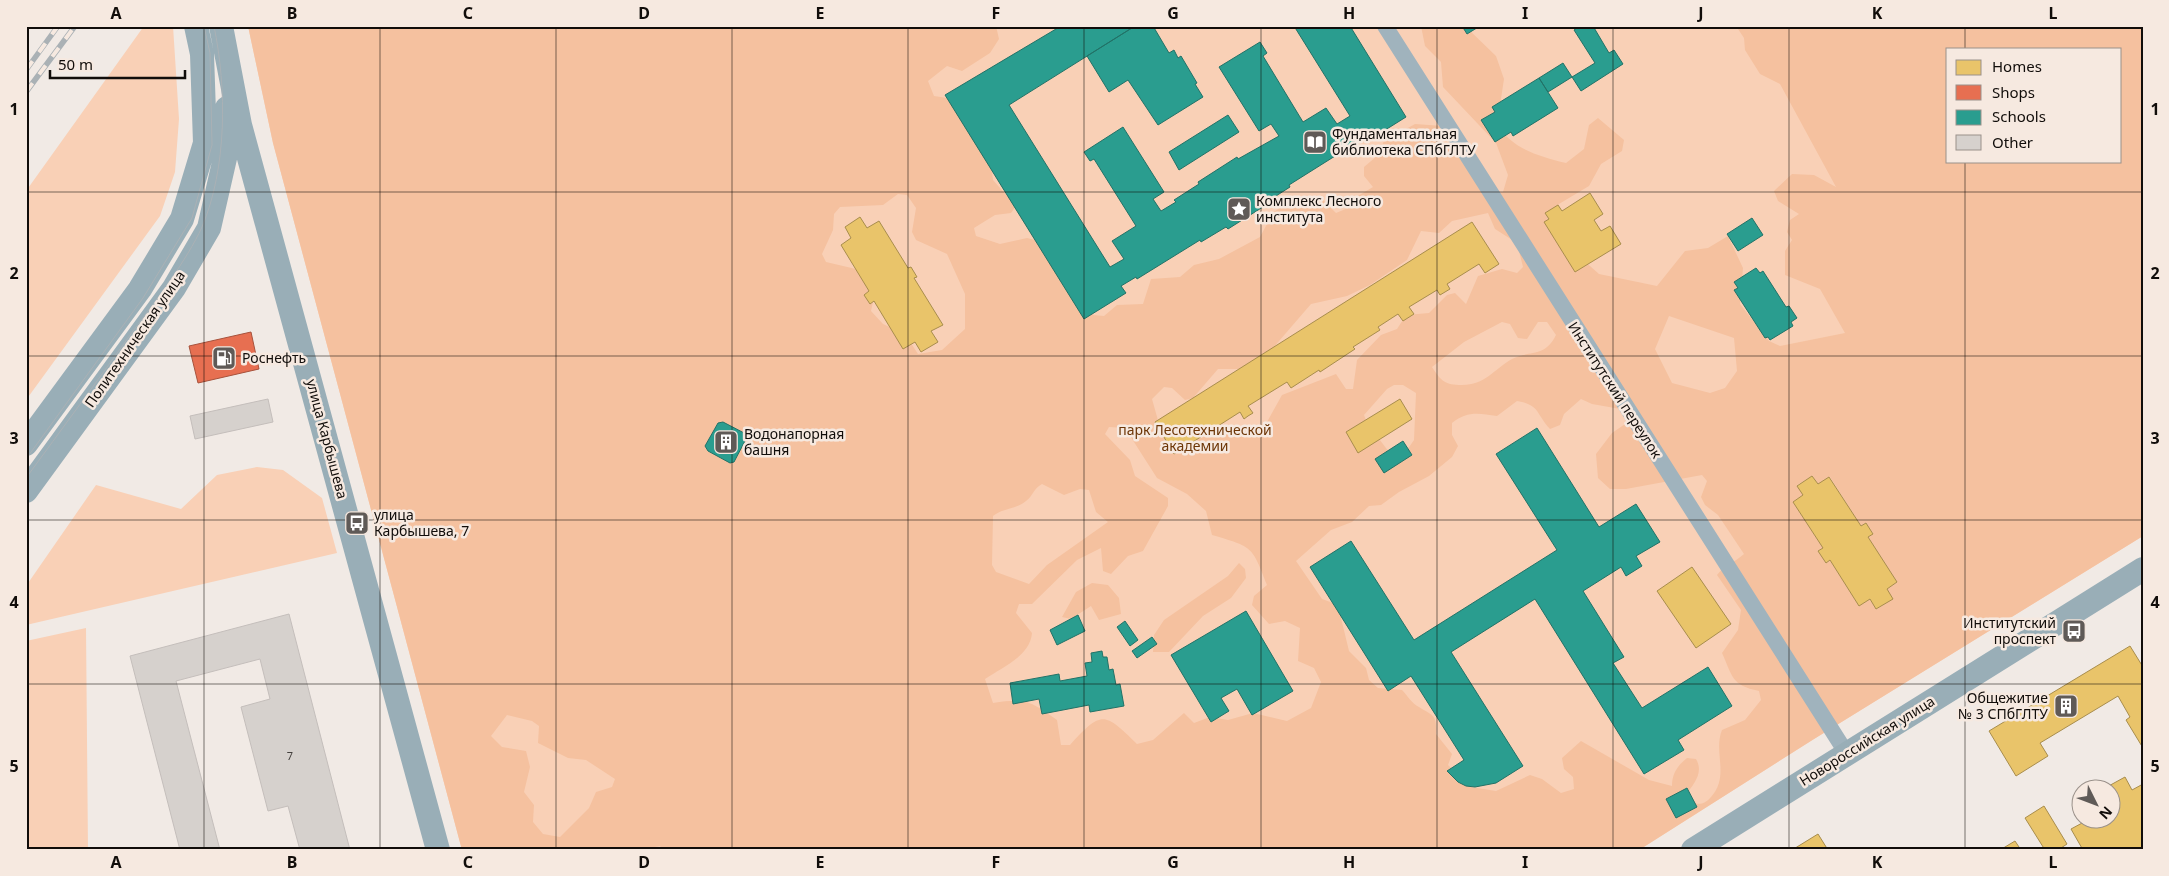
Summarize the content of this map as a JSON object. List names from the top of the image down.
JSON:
{
  "streets": {
    "main road": ["Политехническая улица", "улица Карбышева", "Новороссийская улица"],
    "street": ["Институтский переулок"]
  },
  "crossings": [
    ["Политехническая улица", "улица Карбышева"],
    ["Институтский переулок", "Новороссийская улица"]
  ],
  "parks": ["парк Лесотехнической академии"],
  "places": {
    "library": ["Фундаментальная библиотека СПбГЛТУ"],
    "place": ["Комплекс Лесного института"],
    "fuel station": ["Роснефть"],
    "building": ["Водонапорная башня", "Общежитие № 3 СПбГЛТУ"],
    "bus stop": ["улица Карбышева, 7", "Институтский проспект"]
  },
  "house_numbers": ["7"],
  "legend": [
    "Homes",
    "Shops",
    "Schools",
    "Other"
  ],
  "scale_bar": "50 m",
  "north": "bottom right",
  "grid": {
    "columns": [
      "A",
      "B",
      "C",
      "D",
      "E",
      "F",
      "G",
      "H",
      "I",
      "J",
      "K",
      "L"
    ],
    "rows": [
      "1",
      "2",
      "3",
      "4",
      "5"
    ]
  }
}
